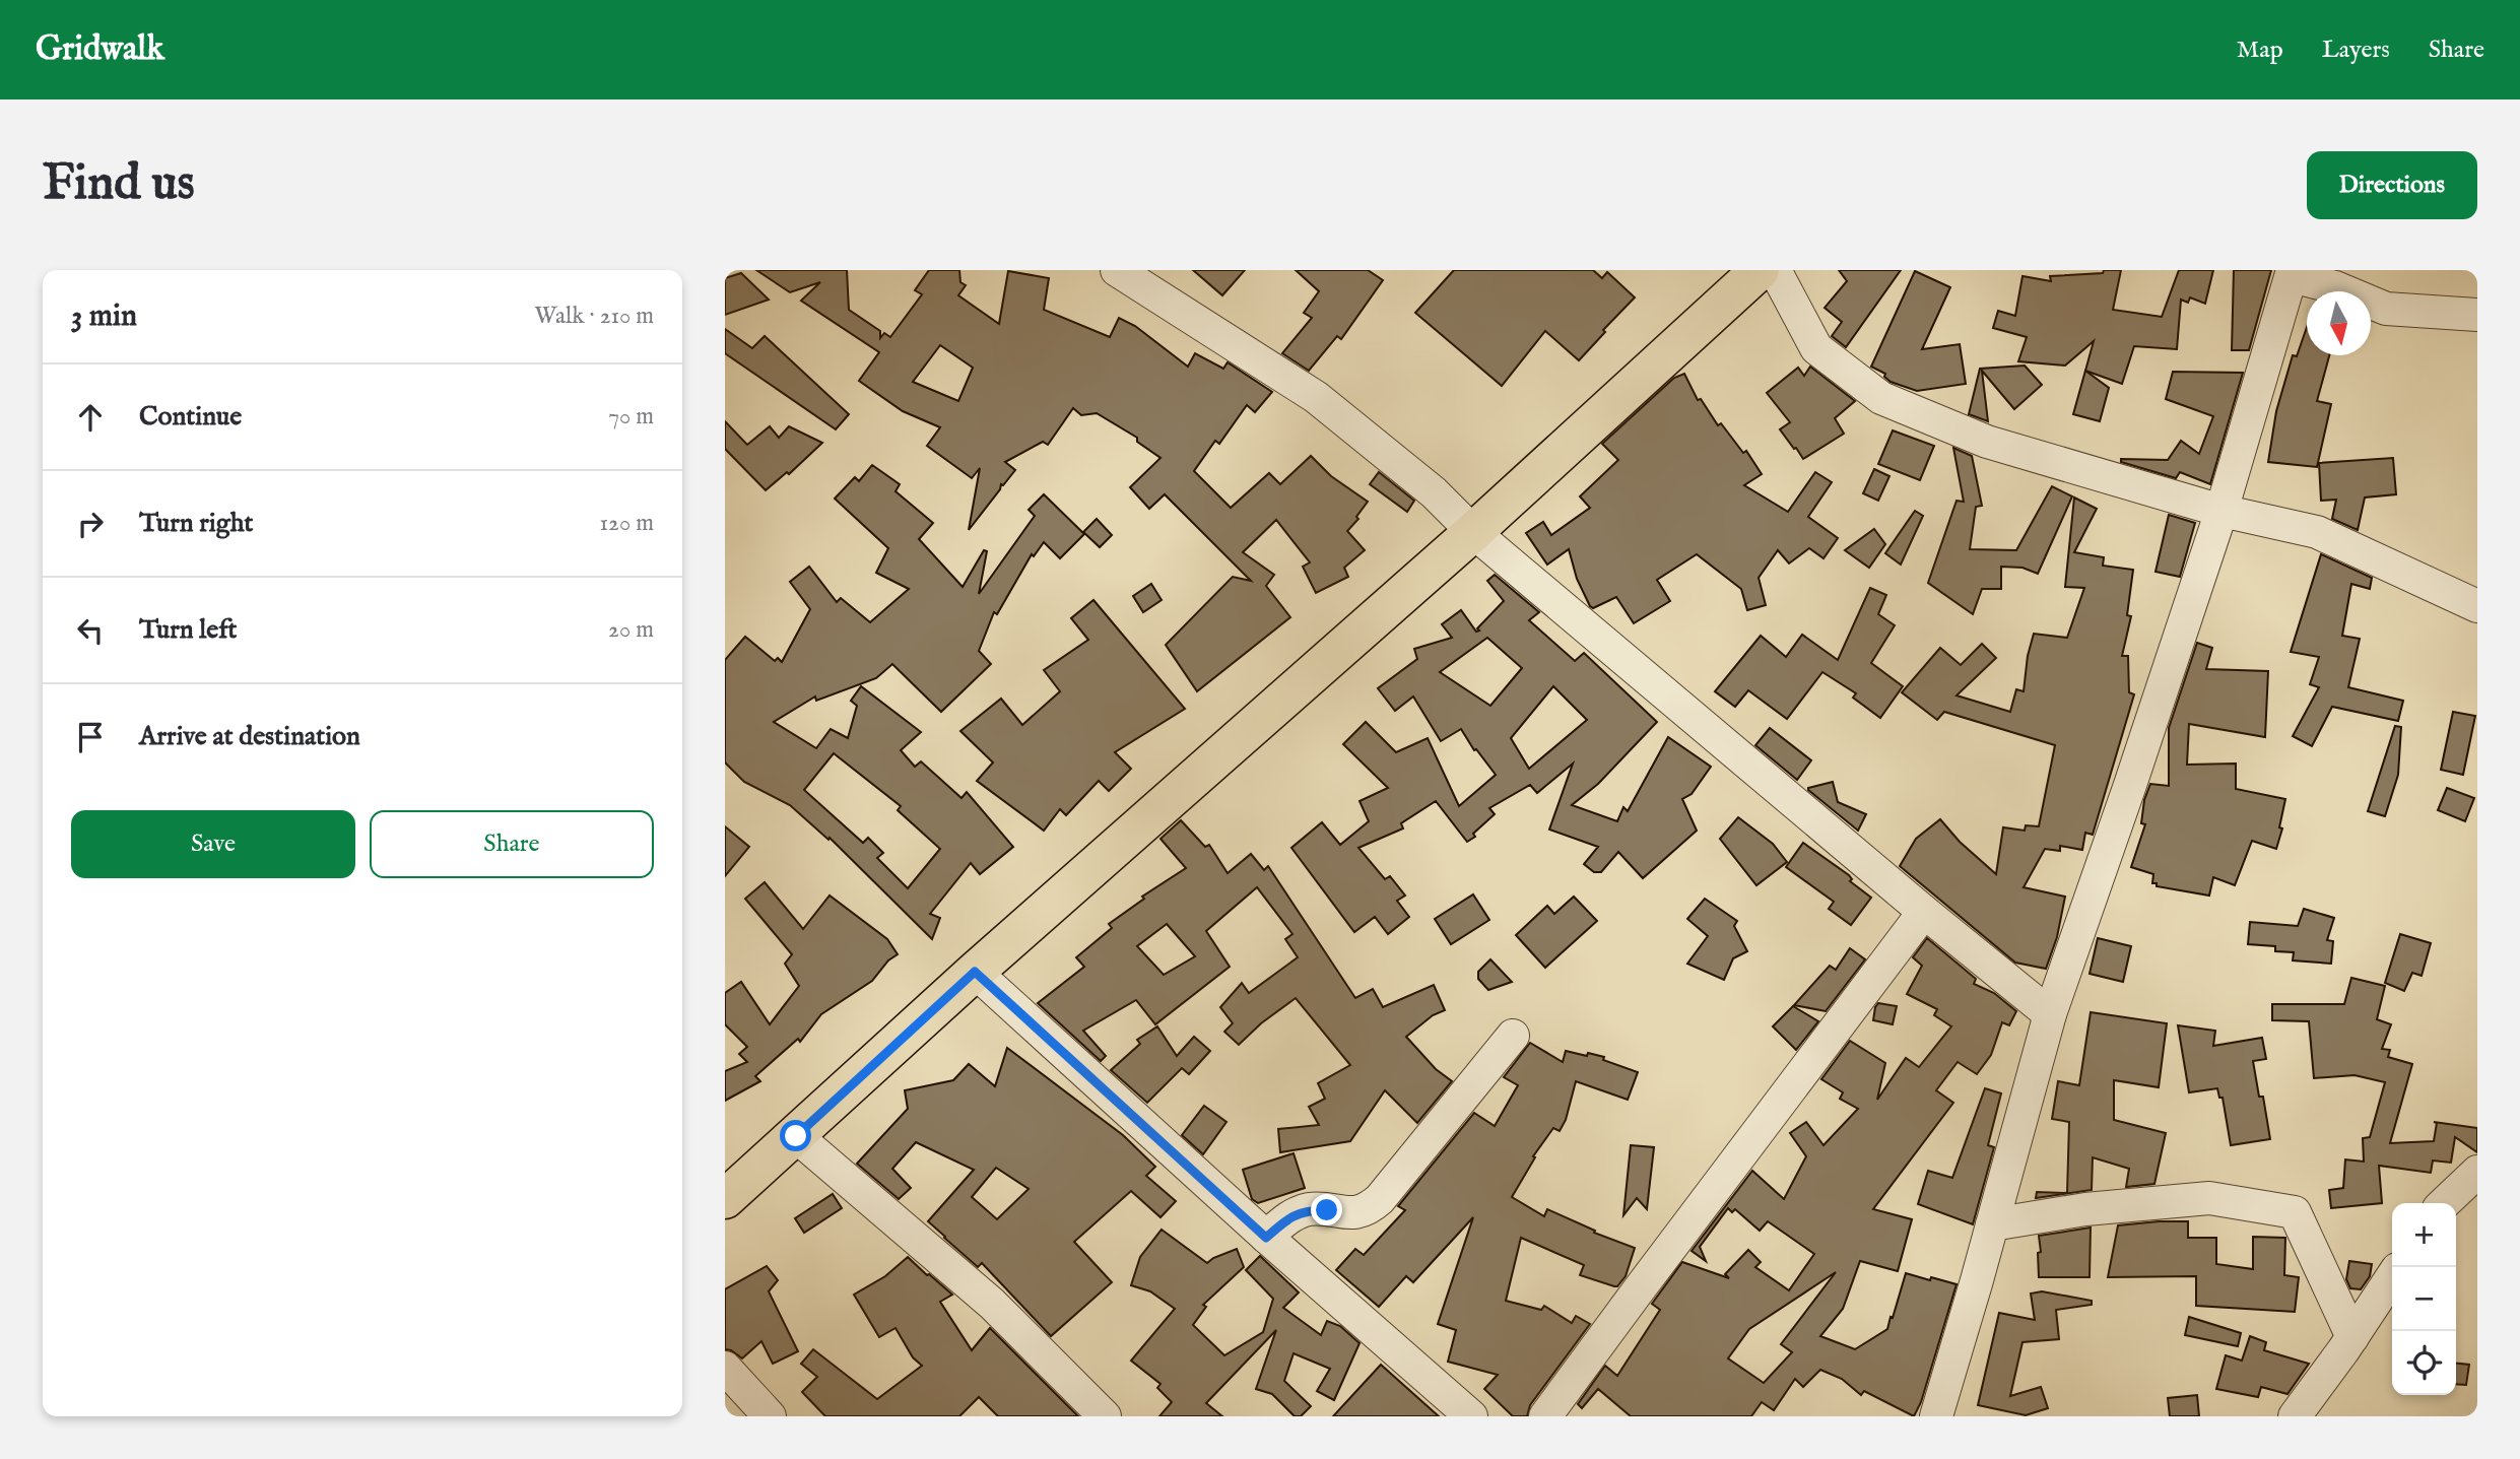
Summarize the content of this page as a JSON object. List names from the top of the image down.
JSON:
{
  "north": "bottom",
  "page": {
    "header": "Gridwalk",
    "nav": ["Map", "Layers", "Share"],
    "buttons": [
      "Directions",
      ["Save", "Share"]
    ],
    "title": "Find us",
    "heading": ["3 min", "Walk · 210 m"],
    "list": [
      ["Continue", "70 m"],
      ["Turn right", "120 m"],
      ["Turn left", "20 m"],
      "Arrive at destination"
    ],
    "map_buttons": ["+", "−"]
  }
}
